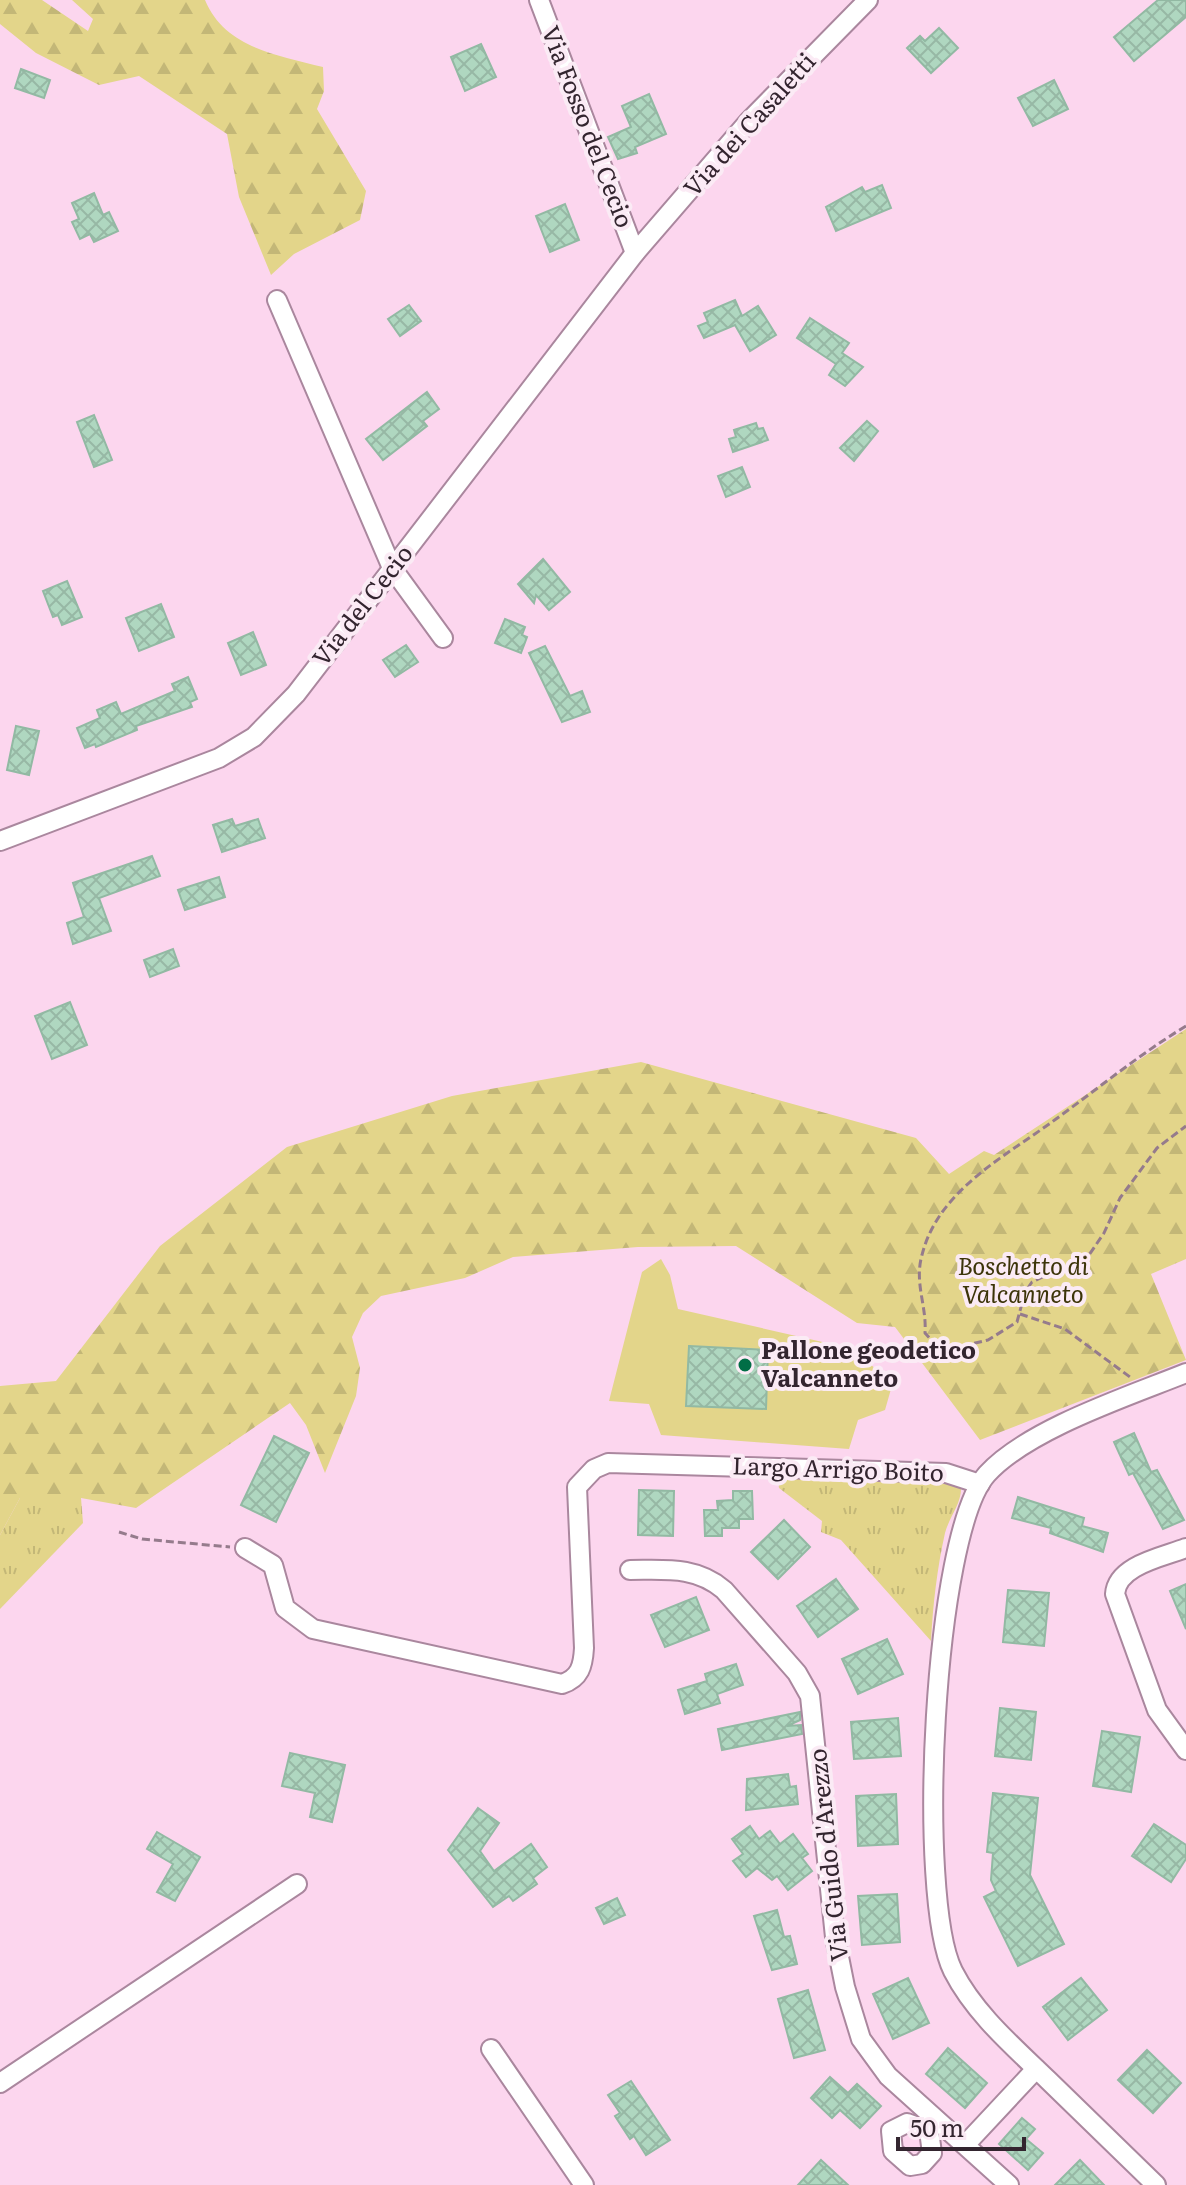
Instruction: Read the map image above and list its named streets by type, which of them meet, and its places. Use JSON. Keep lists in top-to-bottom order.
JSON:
{
  "streets": {
    "street": [
      "Via dei Casaletti",
      "Via Fosso del Cecio",
      "Via del Cecio",
      "Largo Arrigo Boito",
      "Via Guido d'Arezzo"
    ]
  },
  "crossings": [
    ["Via dei Casaletti", "Via Fosso del Cecio"],
    ["Via dei Casaletti", "Via del Cecio"],
    ["Via Fosso del Cecio", "Via del Cecio"]
  ],
  "parks": ["Boschetto di Valcanneto"],
  "places": ["Pallone geodetico Valcanneto"],
  "scale_bar": "50 m"
}
